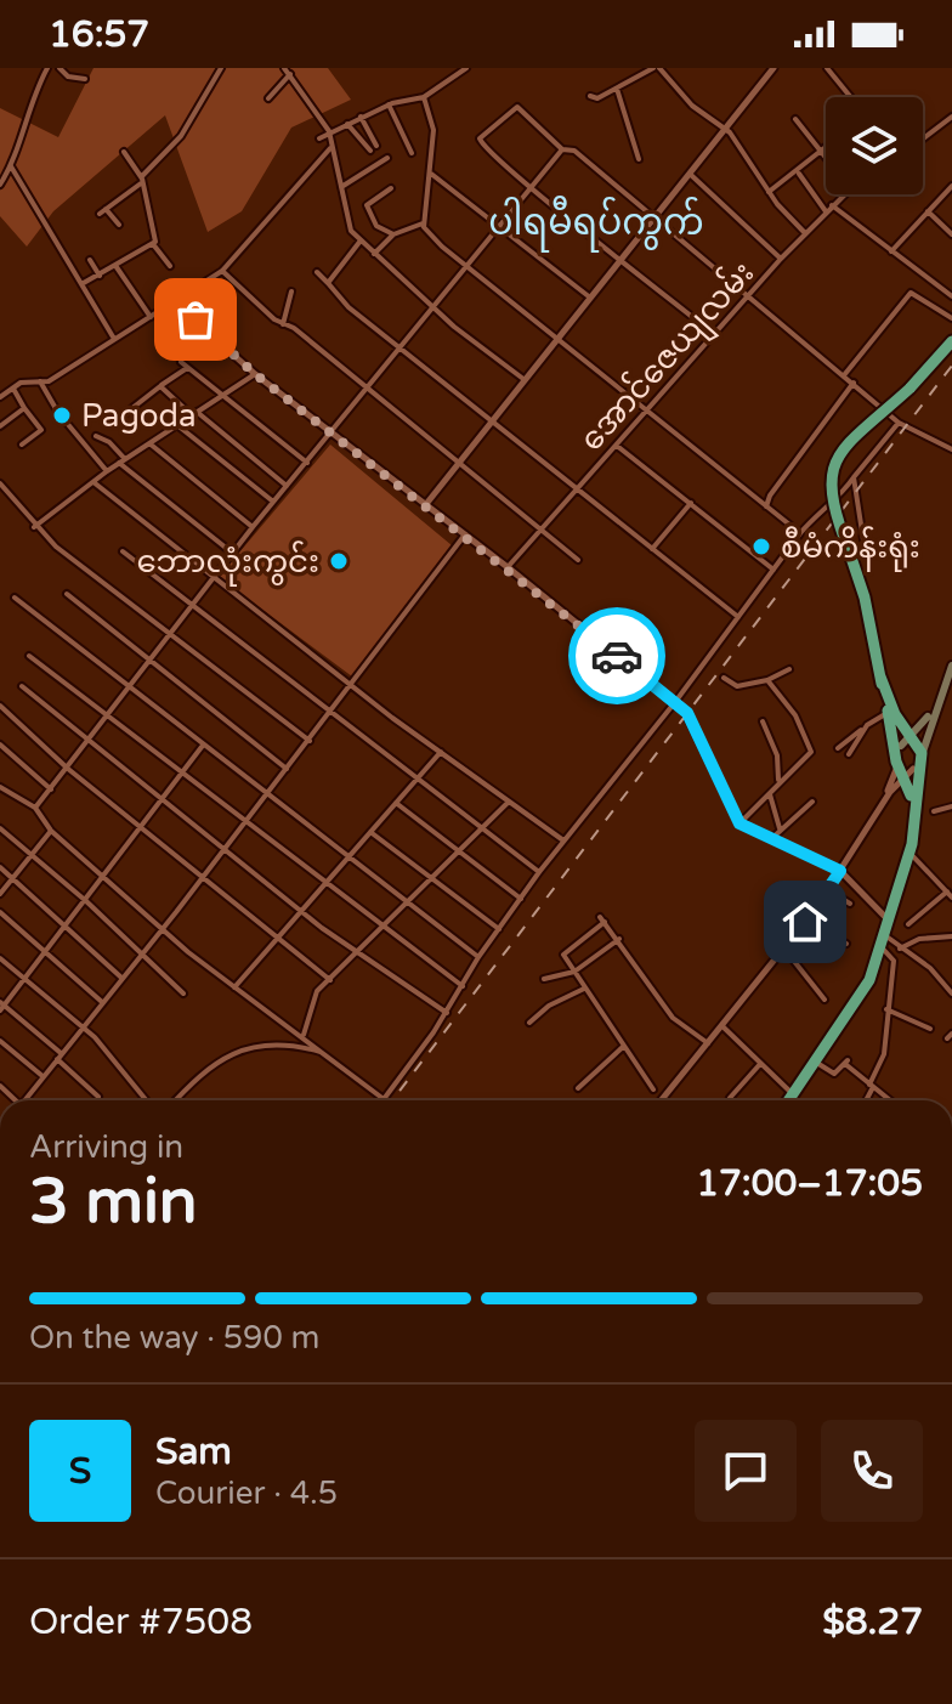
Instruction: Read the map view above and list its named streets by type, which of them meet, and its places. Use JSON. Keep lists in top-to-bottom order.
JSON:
{
  "streets": {
    "street": ["အောင်ဇေယျလမ်း"]
  },
  "districts": ["ပါရမီရပ်ကွက်"],
  "places": ["Pagoda", "စီမံကိန်းရုံး‌", "ဘောလုံးကွင်း"],
  "page": {
    "status": "16:57",
    "heading": ["3 min", "Arriving in", "17:00–17:05"],
    "panel": [
      "Sam",
      "Courier · 4.5",
      "Order #7508",
      "$8.27"
    ],
    "bar": "On the way · 590 m",
    "round": "S"
  }
}
